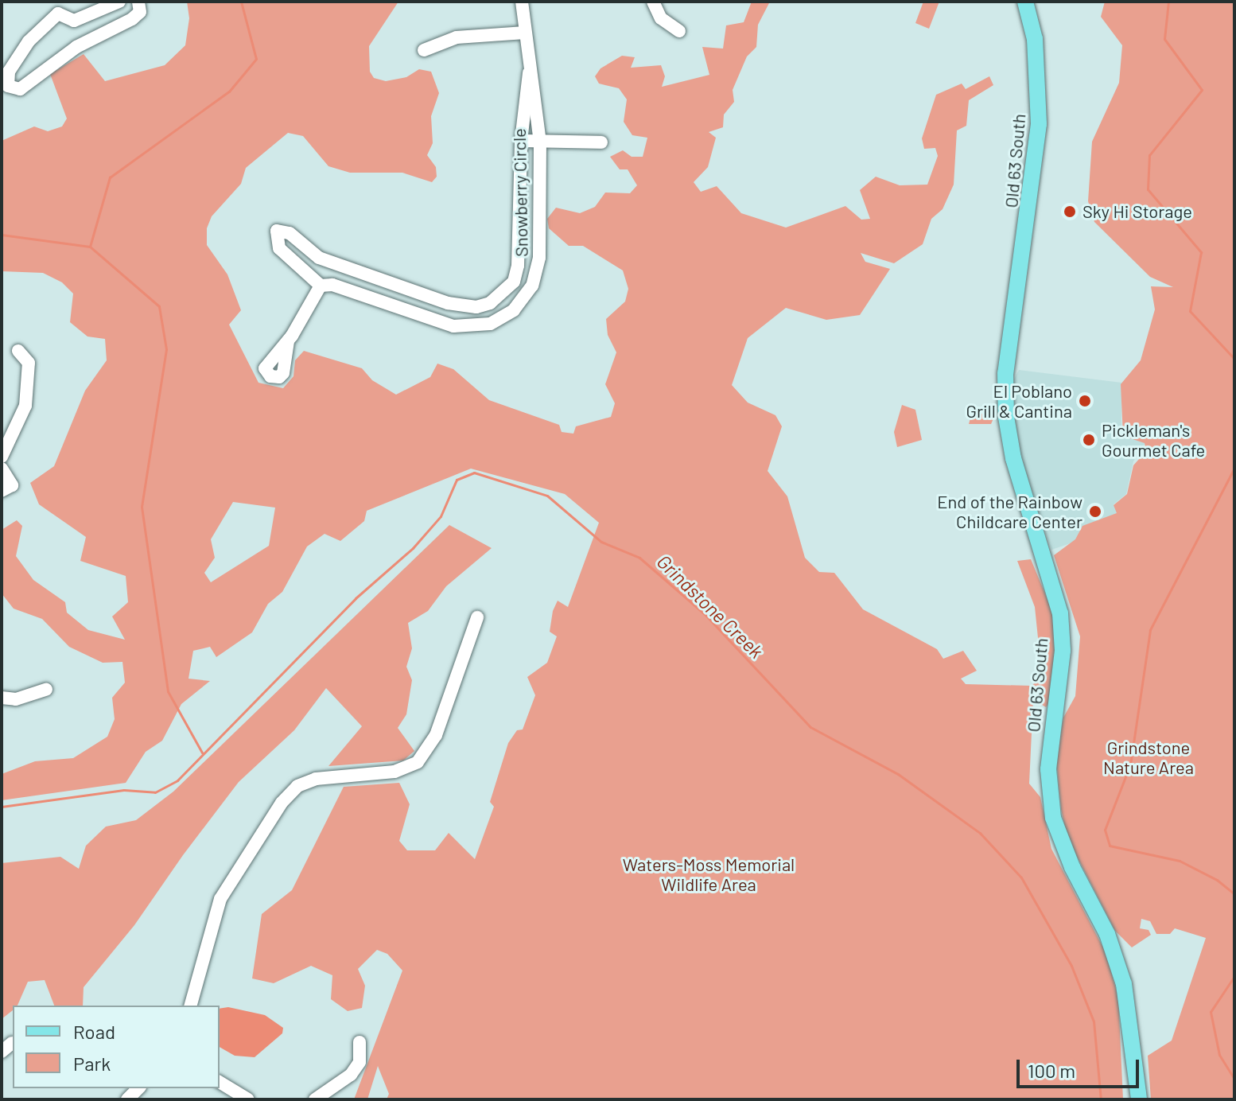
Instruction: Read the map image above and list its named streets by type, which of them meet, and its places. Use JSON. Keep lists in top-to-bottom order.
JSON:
{
  "streets": {
    "main road": ["Old 63 South"],
    "street": ["Snowberry Circle"]
  },
  "water": ["Grindstone Creek"],
  "parks": ["Grindstone Nature Area", "Waters-Moss Memorial Wildlife Area"],
  "places": [
    "Sky Hi Storage",
    "El Poblano Grill & Cantina",
    "Pickleman's Gourmet Cafe",
    "End of the Rainbow Childcare Center"
  ],
  "legend": ["Road", "Park"],
  "scale_bar": "100 m"
}
